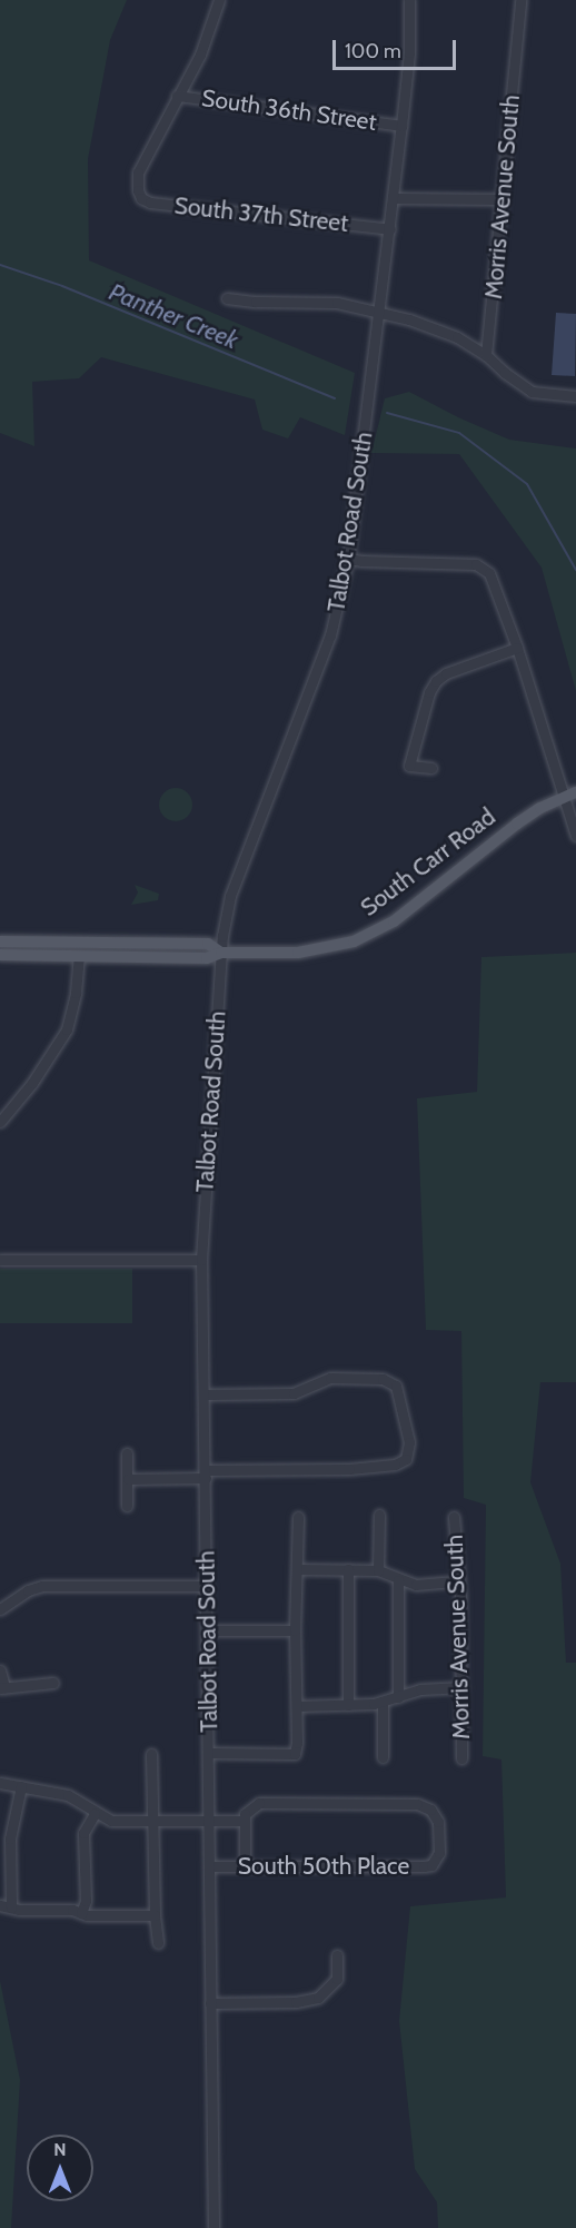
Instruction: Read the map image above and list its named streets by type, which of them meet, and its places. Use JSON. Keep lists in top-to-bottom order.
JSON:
{
  "streets": {
    "main road": ["South Carr Road"],
    "street": [
      "South 36th Street",
      "Morris Avenue South",
      "South 37th Street",
      "Talbot Road South",
      "South 50th Place"
    ]
  },
  "crossings": [
    ["South 36th Street", "South 37th Street"],
    ["South 36th Street", "Talbot Road South"],
    ["South 37th Street", "Talbot Road South"],
    ["Talbot Road South", "South Carr Road"],
    ["Talbot Road South", "South 50th Place"]
  ],
  "water": ["Panther Creek"],
  "scale_bar": "100 m",
  "north": "top"
}
